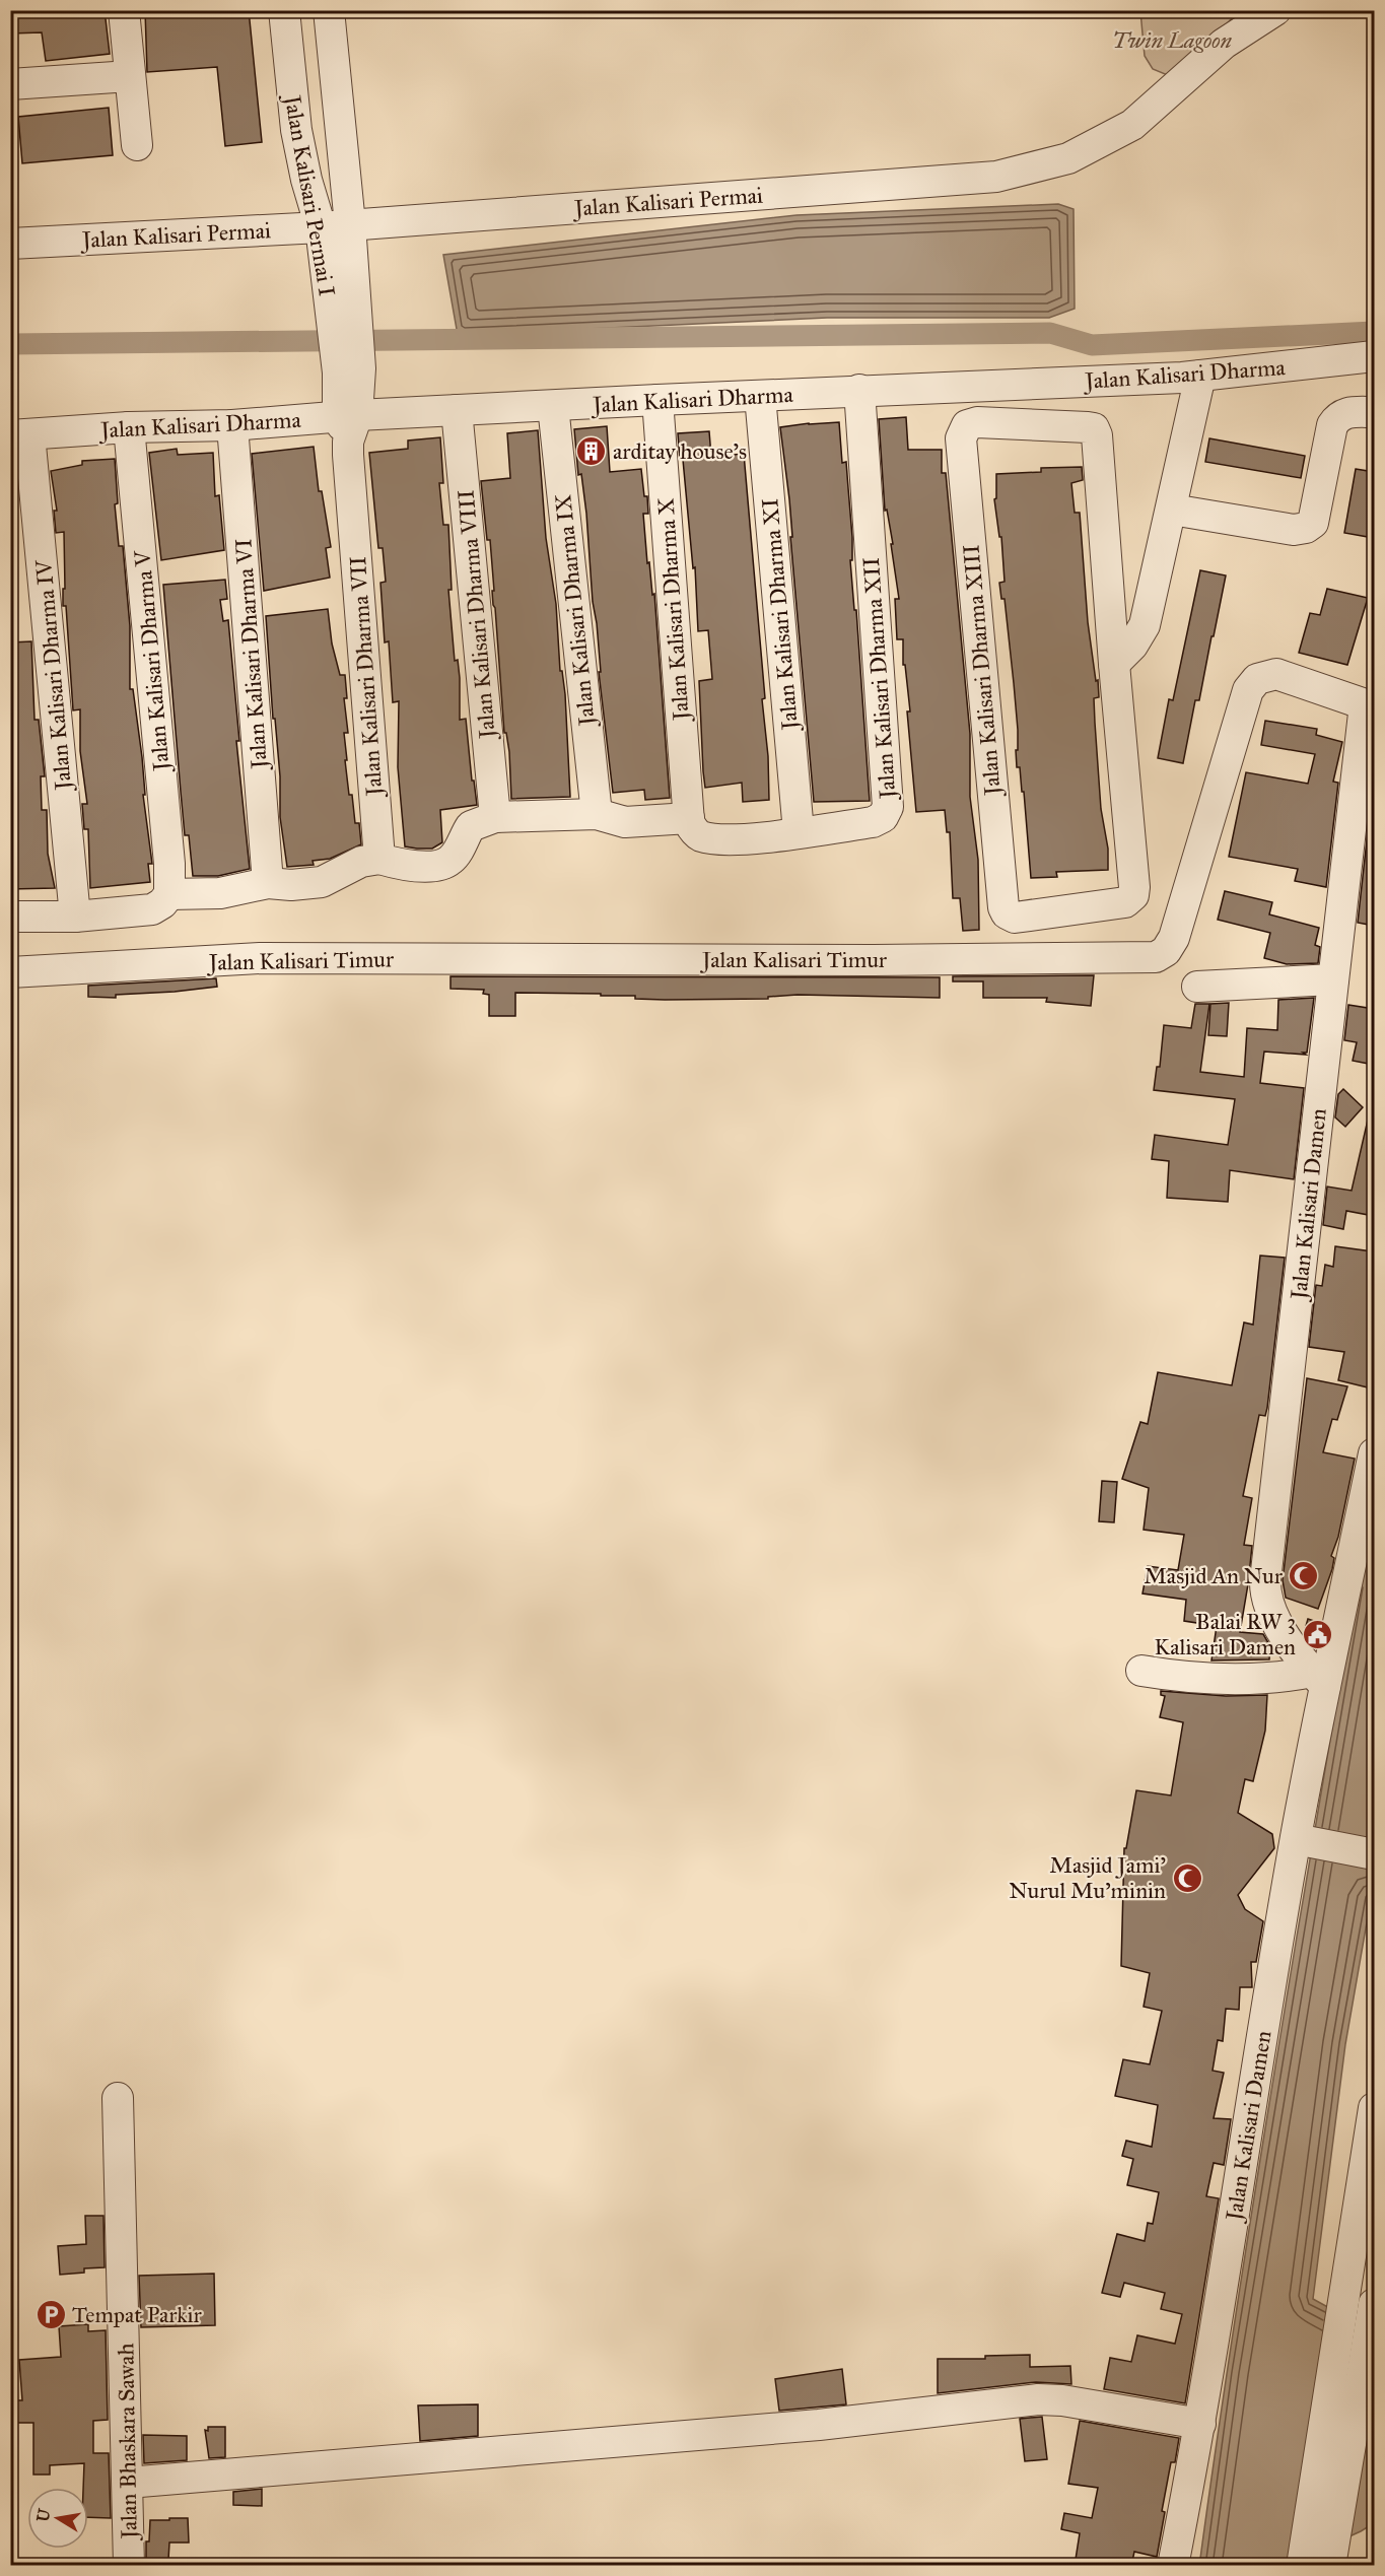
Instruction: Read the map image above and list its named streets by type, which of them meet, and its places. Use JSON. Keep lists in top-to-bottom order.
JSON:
{
  "streets": {
    "street": [
      "Jalan Kalisari Permai I",
      "Jalan Kalisari Permai",
      "Jalan Kalisari Dharma",
      "Jalan Kalisari Dharma X",
      "Jalan Kalisari Dharma IX",
      "Jalan Kalisari Dharma VIII",
      "Jalan Kalisari Dharma XI",
      "Jalan Kalisari Dharma VI",
      "Jalan Kalisari Dharma V",
      "Jalan Kalisari Dharma XIII",
      "Jalan Kalisari Dharma IV",
      "Jalan Kalisari Dharma VII",
      "Jalan Kalisari Dharma XII",
      "Jalan Kalisari Timur",
      "Jalan Kalisari Damen",
      "Jalan Bhaskara Sawah"
    ]
  },
  "crossings": [
    ["Jalan Kalisari Permai I", "Jalan Kalisari Permai"],
    ["Jalan Kalisari Permai I", "Jalan Kalisari Dharma"],
    ["Jalan Kalisari Permai I", "Jalan Kalisari Dharma VII"],
    ["Jalan Kalisari Dharma", "Jalan Kalisari Dharma X"],
    ["Jalan Kalisari Dharma", "Jalan Kalisari Dharma IX"],
    ["Jalan Kalisari Dharma", "Jalan Kalisari Dharma VIII"],
    ["Jalan Kalisari Dharma", "Jalan Kalisari Dharma XI"],
    ["Jalan Kalisari Dharma", "Jalan Kalisari Dharma VI"],
    ["Jalan Kalisari Dharma", "Jalan Kalisari Dharma V"],
    ["Jalan Kalisari Dharma", "Jalan Kalisari Dharma IV"],
    ["Jalan Kalisari Dharma", "Jalan Kalisari Dharma VII"],
    ["Jalan Kalisari Dharma", "Jalan Kalisari Dharma XII"],
    ["Jalan Kalisari Dharma X", "Jalan Kalisari Dharma XII"],
    ["Jalan Kalisari Dharma XI", "Jalan Kalisari Dharma XII"],
    ["Jalan Kalisari Timur", "Jalan Kalisari Damen"]
  ],
  "parks": ["Twin Lagoon"],
  "places": {
    "building": ["arditay house's"],
    "mosque": ["Masjid An Nur", "Masjid Jami' Nurul Mu'minin"],
    "public building": ["Balai RW 3 Kalisari Damen"],
    "parking": ["Tempat Parkir"]
  },
  "north": "left"
}
